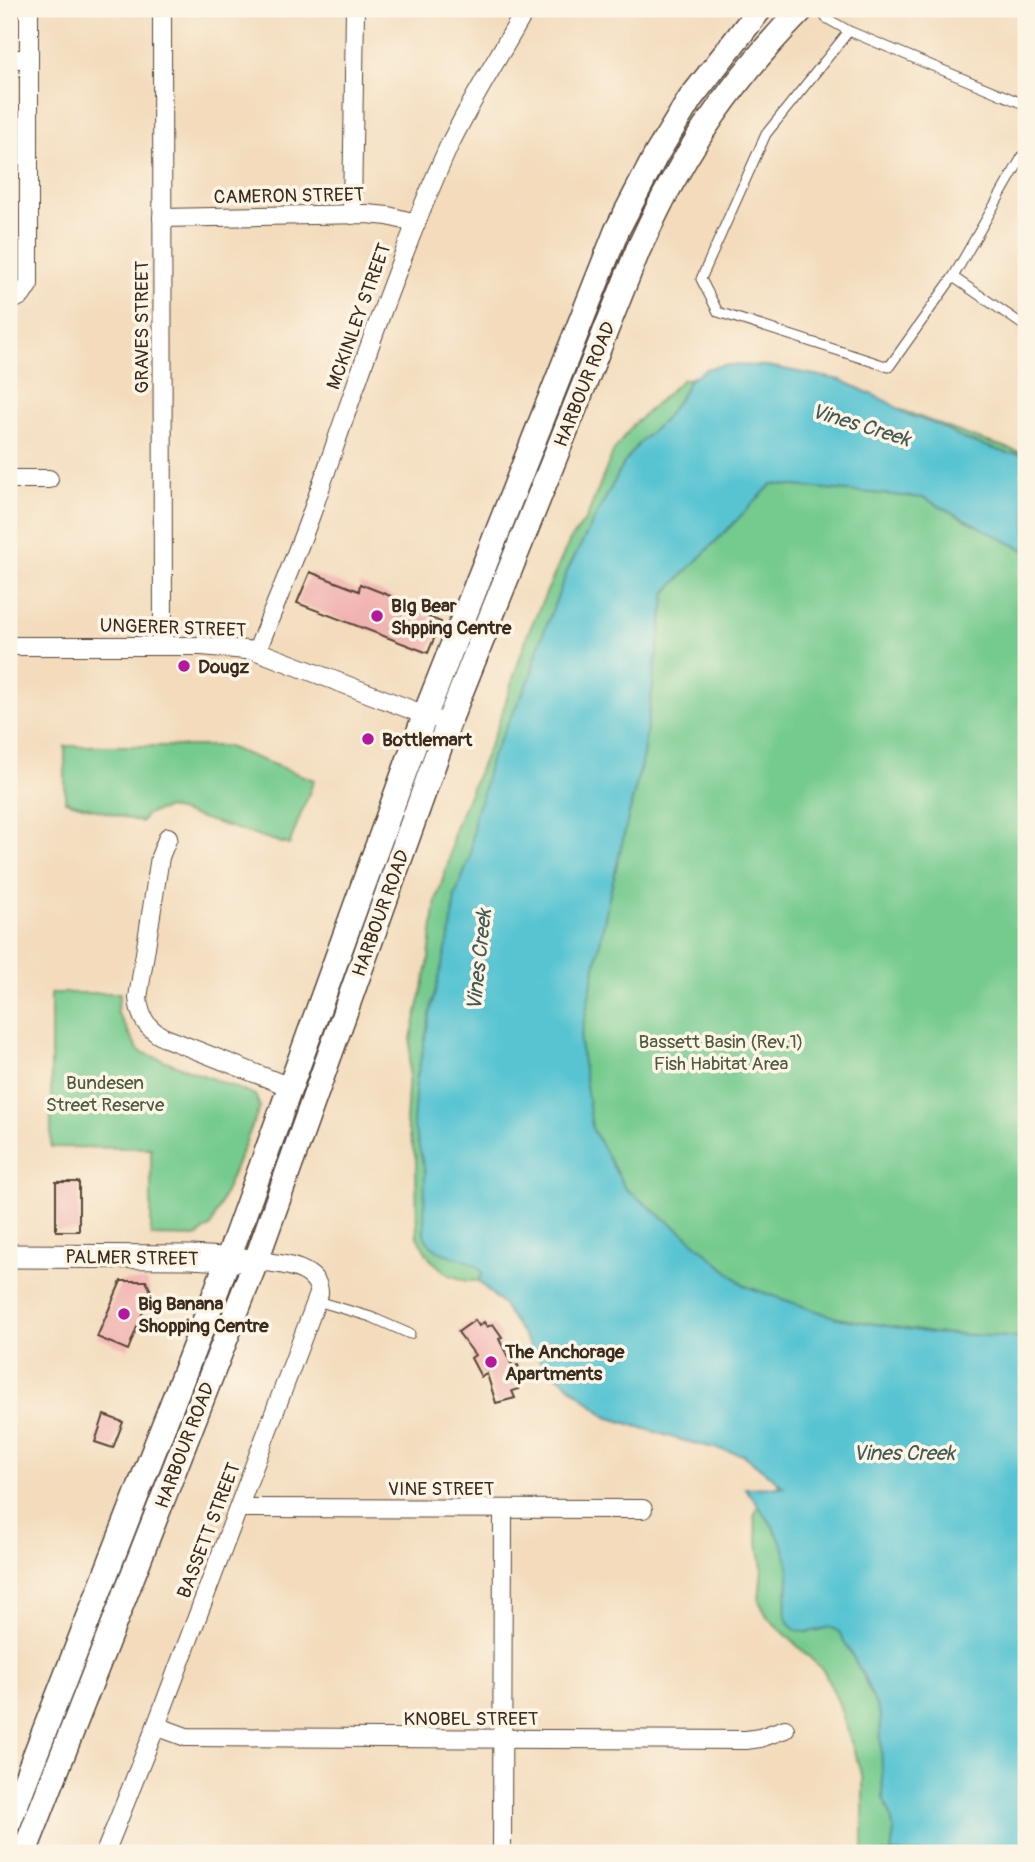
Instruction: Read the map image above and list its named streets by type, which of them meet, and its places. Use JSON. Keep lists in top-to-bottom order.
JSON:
{
  "streets": {
    "main road": ["HARBOUR ROAD"],
    "street": [
      "CAMERON STREET",
      "MCKINLEY STREET",
      "GRAVES STREET",
      "UNGERER STREET",
      "PALMER STREET",
      "VINE STREET",
      "BASSETT STREET",
      "KNOBEL STREET"
    ]
  },
  "crossings": [
    ["CAMERON STREET", "MCKINLEY STREET"],
    ["CAMERON STREET", "GRAVES STREET"],
    ["MCKINLEY STREET", "UNGERER STREET"],
    ["GRAVES STREET", "UNGERER STREET"],
    ["HARBOUR ROAD", "UNGERER STREET"],
    ["HARBOUR ROAD", "PALMER STREET"],
    ["VINE STREET", "BASSETT STREET"],
    ["BASSETT STREET", "KNOBEL STREET"]
  ],
  "water": ["Vines Creek"],
  "parks": ["Bassett Basin (Rev.1) Fish Habitat Area", "Bundesen Street Reserve"],
  "places": [
    "BIg Bear Shpping Centre",
    "Dougz",
    "Bottlemart",
    "Big Banana Shopping Centre",
    "The Anchorage Apartments"
  ]
}
